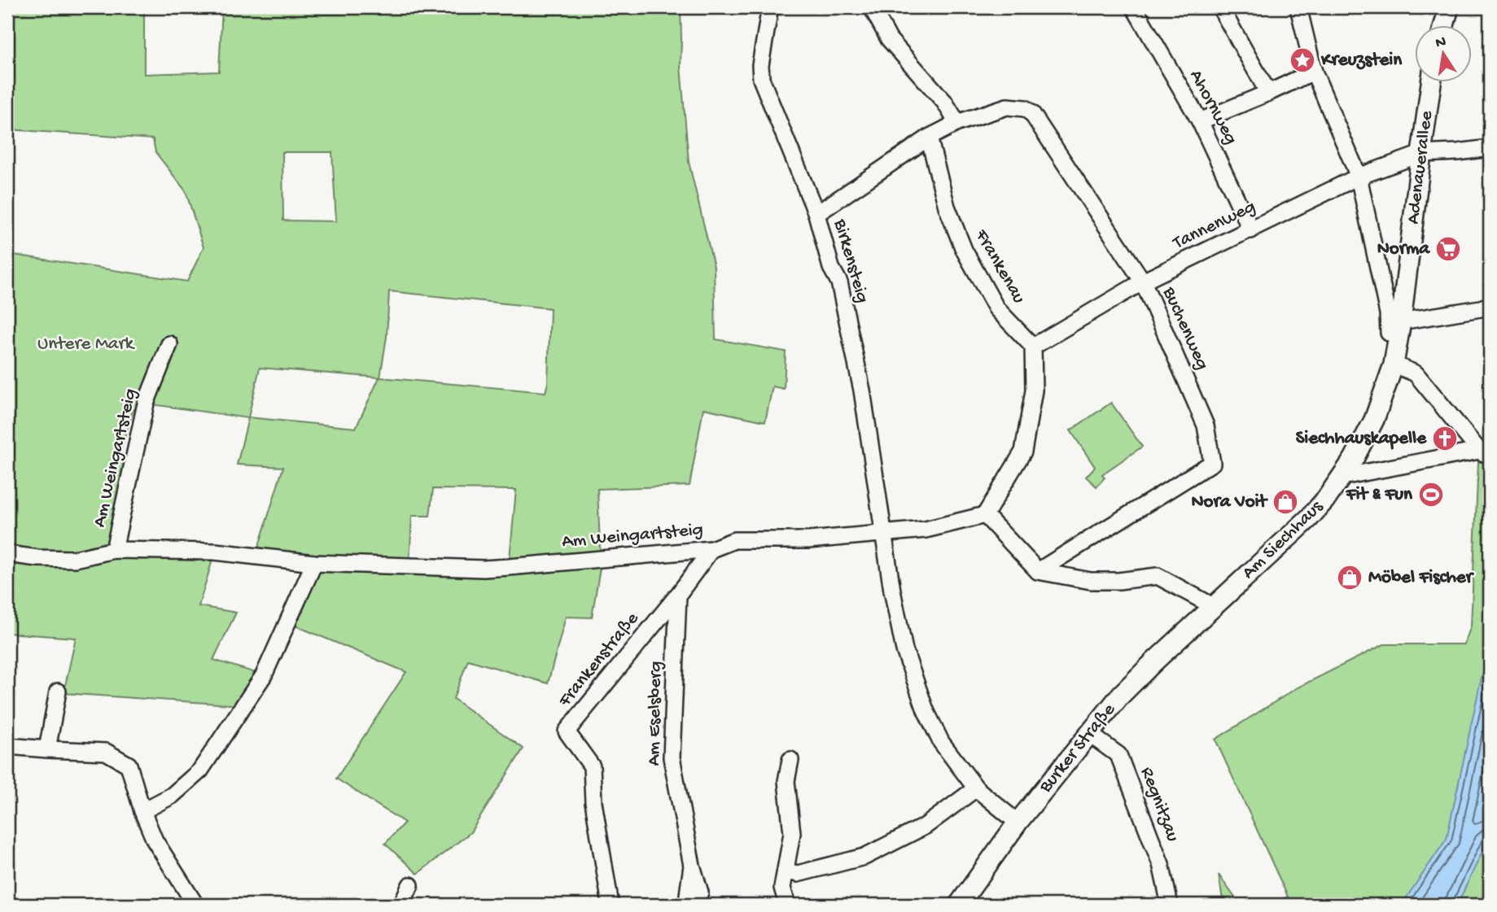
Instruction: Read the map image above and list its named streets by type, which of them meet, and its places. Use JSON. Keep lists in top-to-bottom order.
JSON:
{
  "streets": {
    "main road": ["Adenauerallee", "Am Siechhaus", "Burker Straße"],
    "street": [
      "Ahornweg",
      "Tannenweg",
      "Birkensteig",
      "Frankenau",
      "Buchenweg",
      "Am Weingartsteig",
      "Frankenstraße",
      "Am Eselsberg",
      "Regnitzau"
    ]
  },
  "crossings": [
    ["Ahornweg", "Tannenweg"],
    ["Adenauerallee", "Tannenweg"],
    ["Adenauerallee", "Am Siechhaus"],
    ["Tannenweg", "Frankenau"],
    ["Tannenweg", "Buchenweg"],
    ["Birkensteig", "Am Weingartsteig"],
    ["Birkensteig", "Burker Straße"],
    ["Am Weingartsteig", "Frankenstraße"],
    ["Am Siechhaus", "Burker Straße"],
    ["Frankenstraße", "Am Eselsberg"],
    ["Burker Straße", "Regnitzau"]
  ],
  "parks": ["Untere Mark"],
  "places": {
    "place": ["Kreuzstein"],
    "supermarket": ["Norma"],
    "church": ["Siechhauskapelle"],
    "sports": ["Fit & Fun"],
    "shop": ["Nora Voit", "Möbel Fischer"]
  },
  "north": "top"
}
